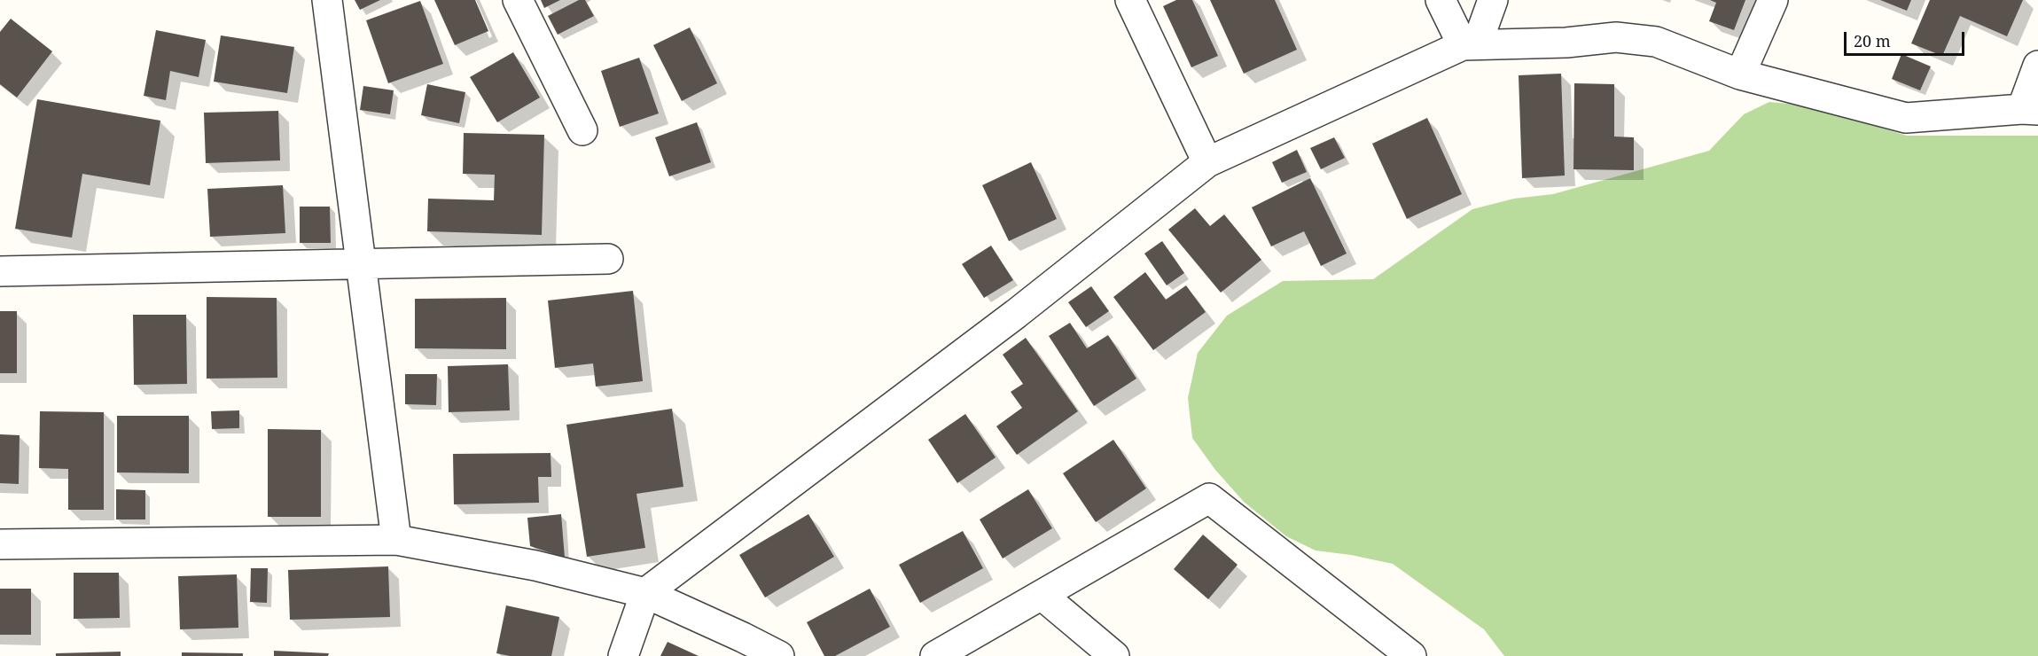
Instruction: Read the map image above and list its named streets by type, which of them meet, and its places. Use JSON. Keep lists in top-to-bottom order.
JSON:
{
  "scale_bar": "20 m"
}
